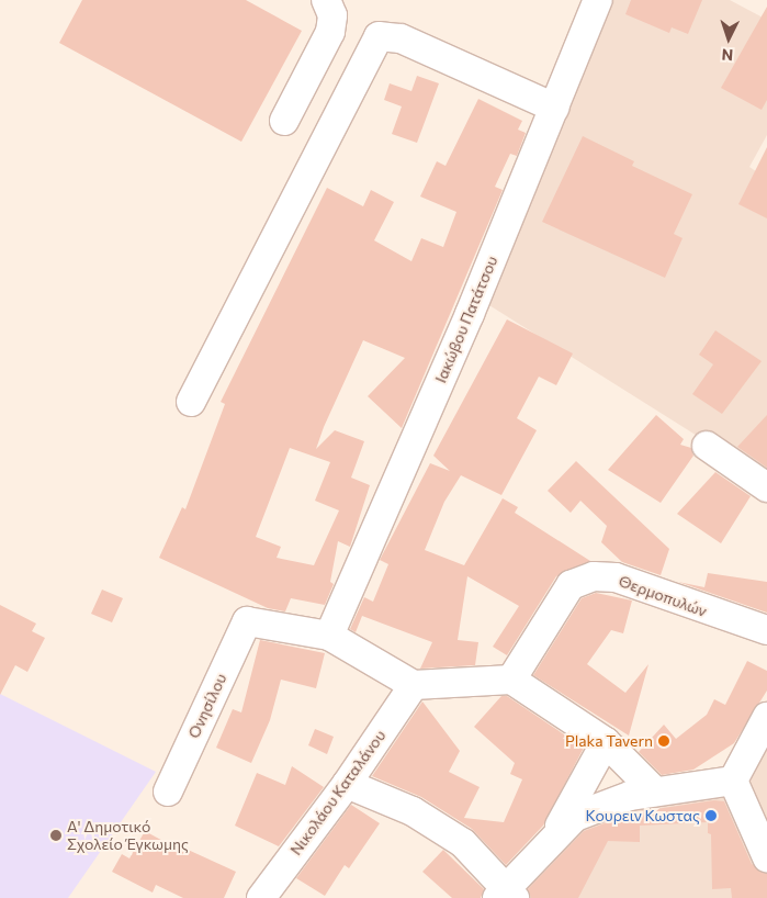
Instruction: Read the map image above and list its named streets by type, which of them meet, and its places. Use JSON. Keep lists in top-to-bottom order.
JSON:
{
  "streets": {
    "street": [
      "Ιακώβου Πατάτσου",
      "Θερμοπυλών",
      "Ονησίλου",
      "Νικολάου Καταλάνου"
    ]
  },
  "crossings": [
    ["Ιακώβου Πατάτσου", "Ονησίλου"]
  ],
  "places": ["Plaka Tavern", "Κουρειν Κωστας", "Α' Δημοτικό Σχολείο Έγκωμης"],
  "north": "bottom"
}
